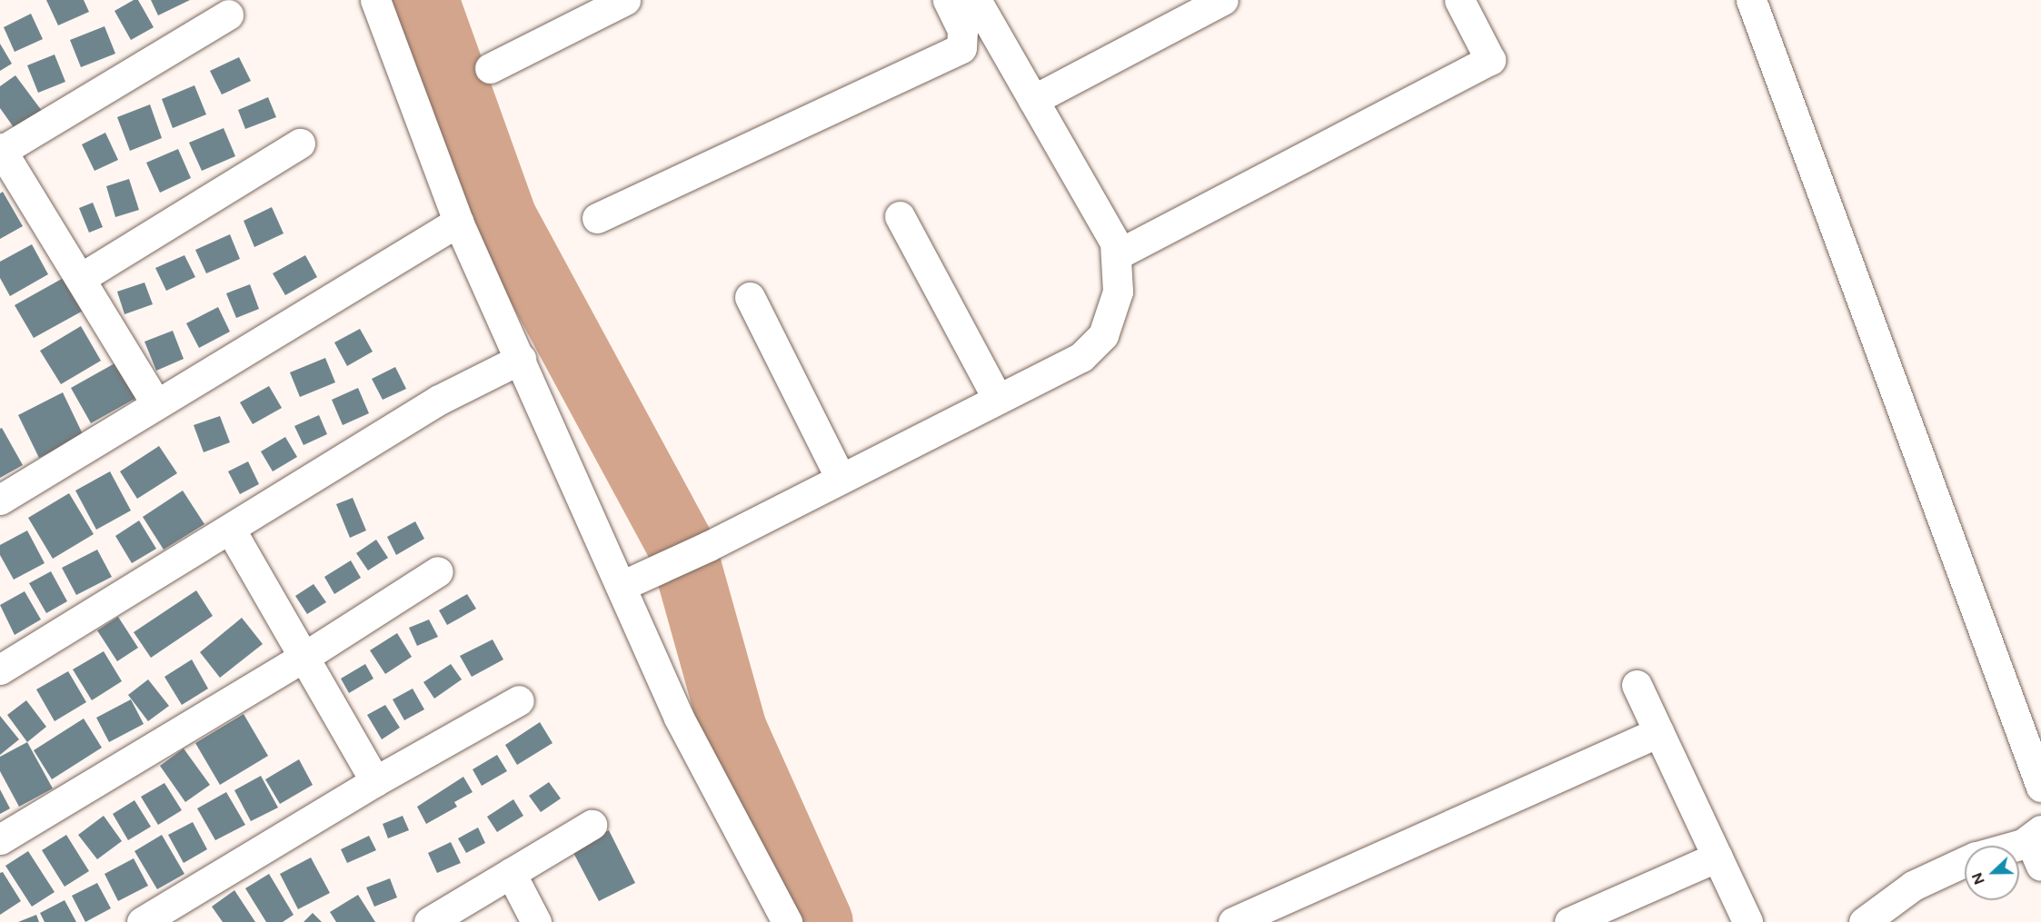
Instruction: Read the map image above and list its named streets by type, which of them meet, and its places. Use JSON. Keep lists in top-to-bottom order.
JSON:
{
  "north": "left"
}
